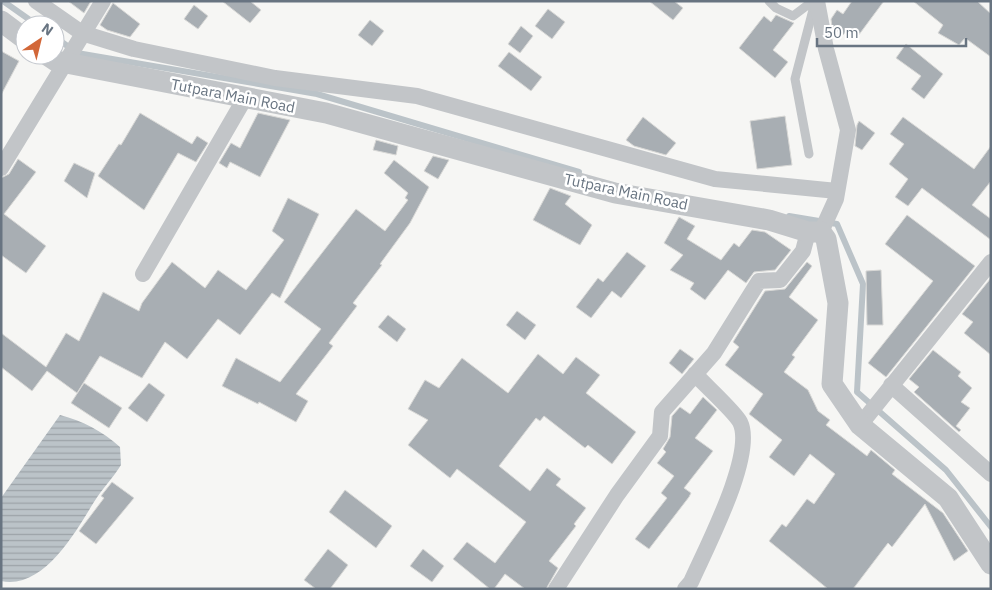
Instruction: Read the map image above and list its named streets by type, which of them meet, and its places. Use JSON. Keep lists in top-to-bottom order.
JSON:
{
  "streets": {
    "street": ["Tutpara Main Road"]
  },
  "scale_bar": "50 m",
  "north": "top right"
}
